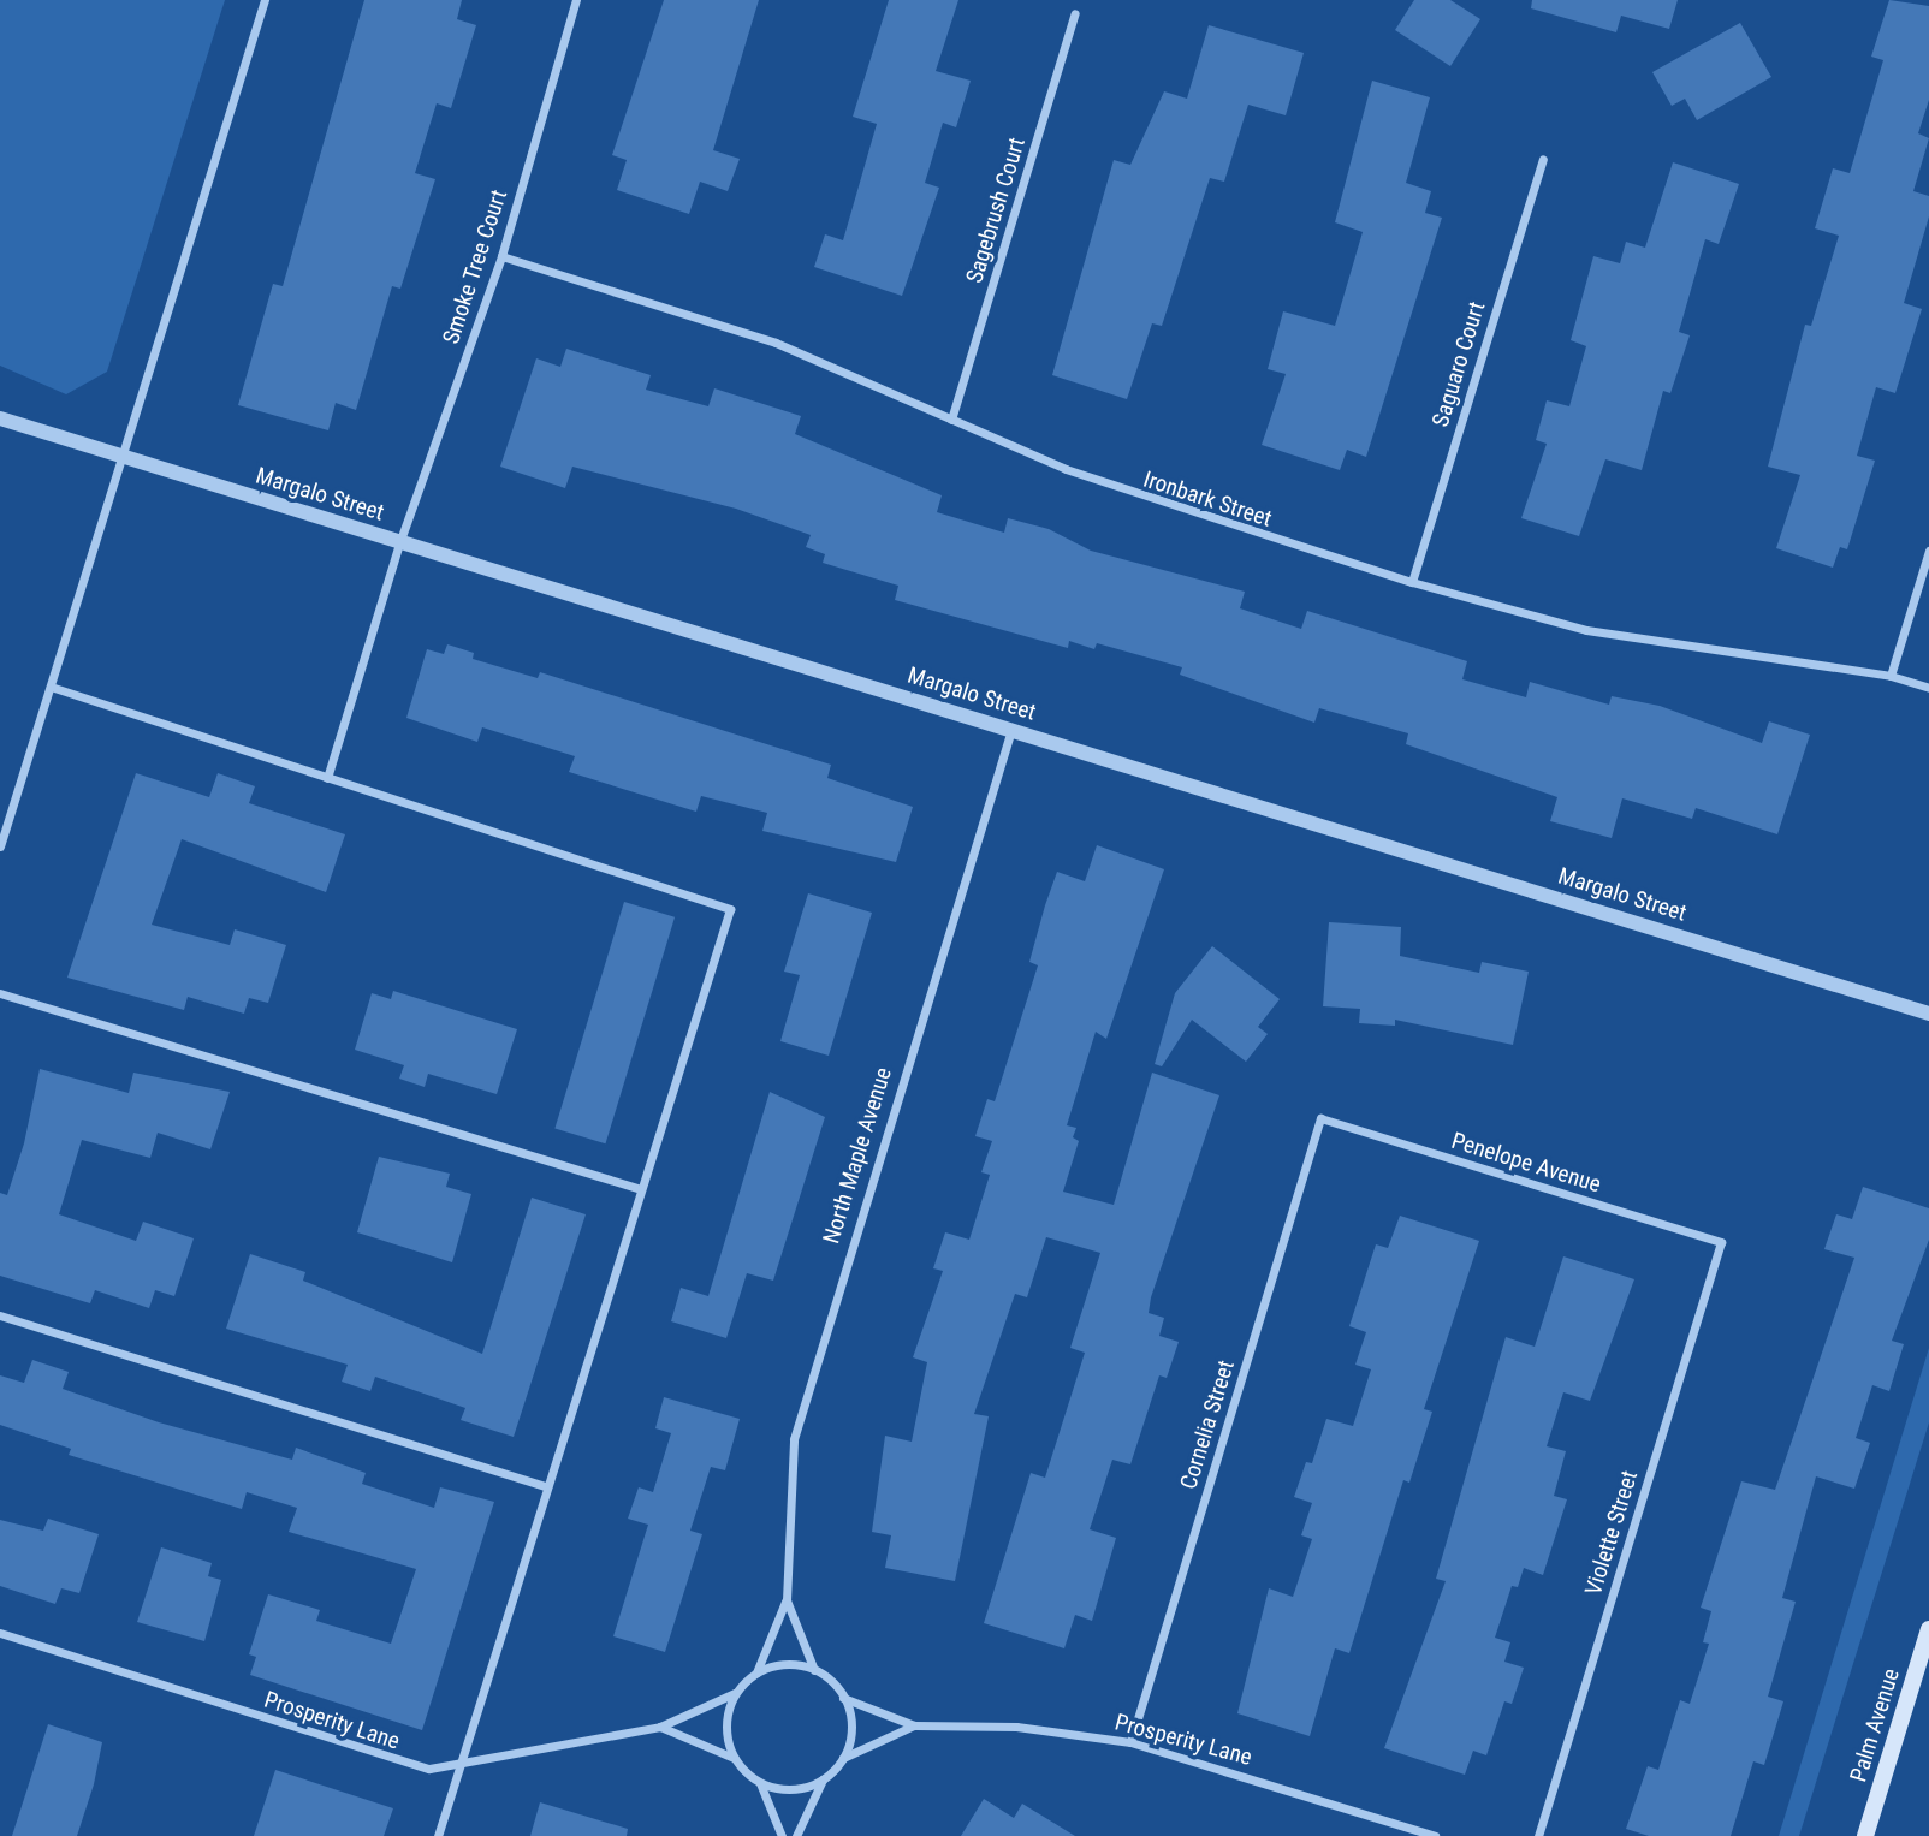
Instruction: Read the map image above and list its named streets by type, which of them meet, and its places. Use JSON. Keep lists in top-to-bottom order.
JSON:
{
  "streets": {
    "main road": ["Palm Avenue"],
    "street": [
      "Sagebrush Court",
      "Smoke Tree Court",
      "Saguaro Court",
      "Margalo Street",
      "Ironbark Street",
      "North Maple Avenue",
      "Penelope Avenue",
      "Cornelia Street",
      "Violette Street",
      "Prosperity Lane"
    ]
  },
  "crossings": [
    ["Sagebrush Court", "Ironbark Street"],
    ["Smoke Tree Court", "Margalo Street"],
    ["Smoke Tree Court", "Ironbark Street"],
    ["Saguaro Court", "Ironbark Street"],
    ["Margalo Street", "North Maple Avenue"],
    ["North Maple Avenue", "Prosperity Lane"],
    ["Penelope Avenue", "Cornelia Street"],
    ["Penelope Avenue", "Violette Street"],
    ["Cornelia Street", "Prosperity Lane"]
  ]
}
